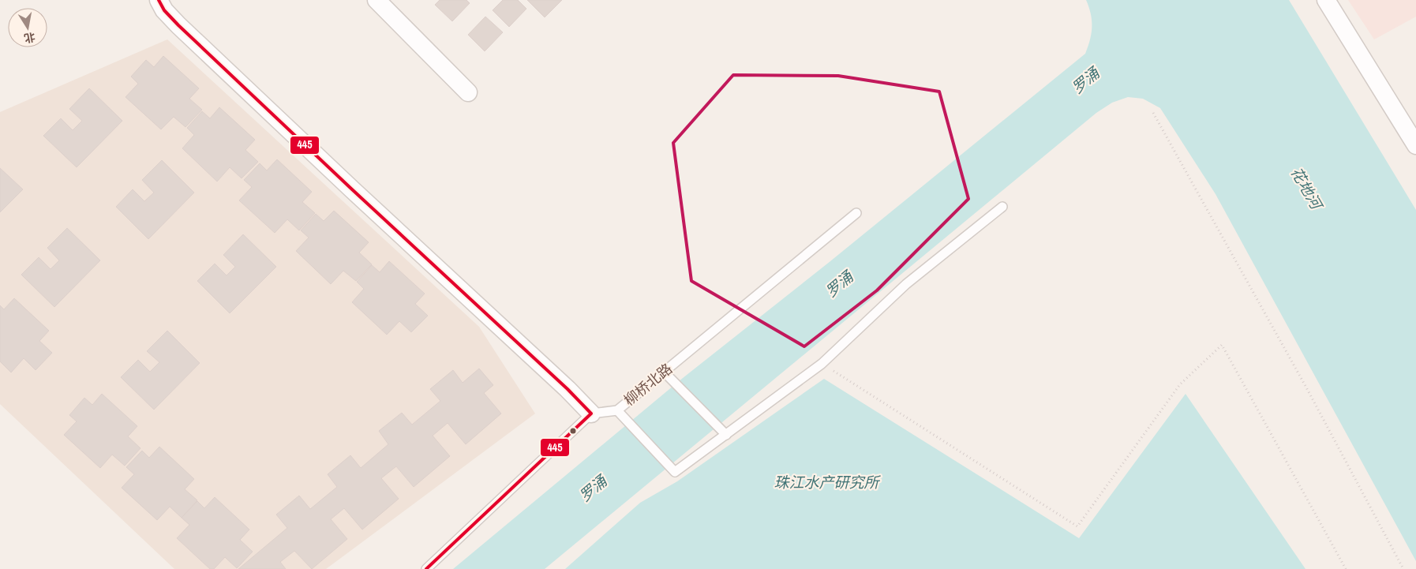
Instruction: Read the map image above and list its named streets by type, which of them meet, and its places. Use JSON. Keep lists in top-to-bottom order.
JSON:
{
  "streets": {
    "lane": ["柳桥北路"]
  },
  "water": ["罗涌", "花地河", "珠江水产研究所"],
  "lines": ["transit line 445"],
  "north": "bottom"
}
